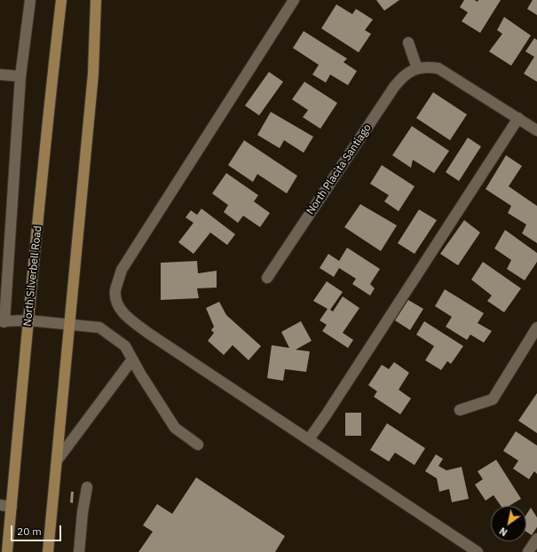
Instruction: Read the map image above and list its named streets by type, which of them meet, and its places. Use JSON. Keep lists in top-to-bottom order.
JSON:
{
  "streets": {
    "main road": ["North Silverbell Road"],
    "street": ["North Placita Santiago"]
  },
  "scale_bar": "20 m",
  "north": "bottom left"
}
